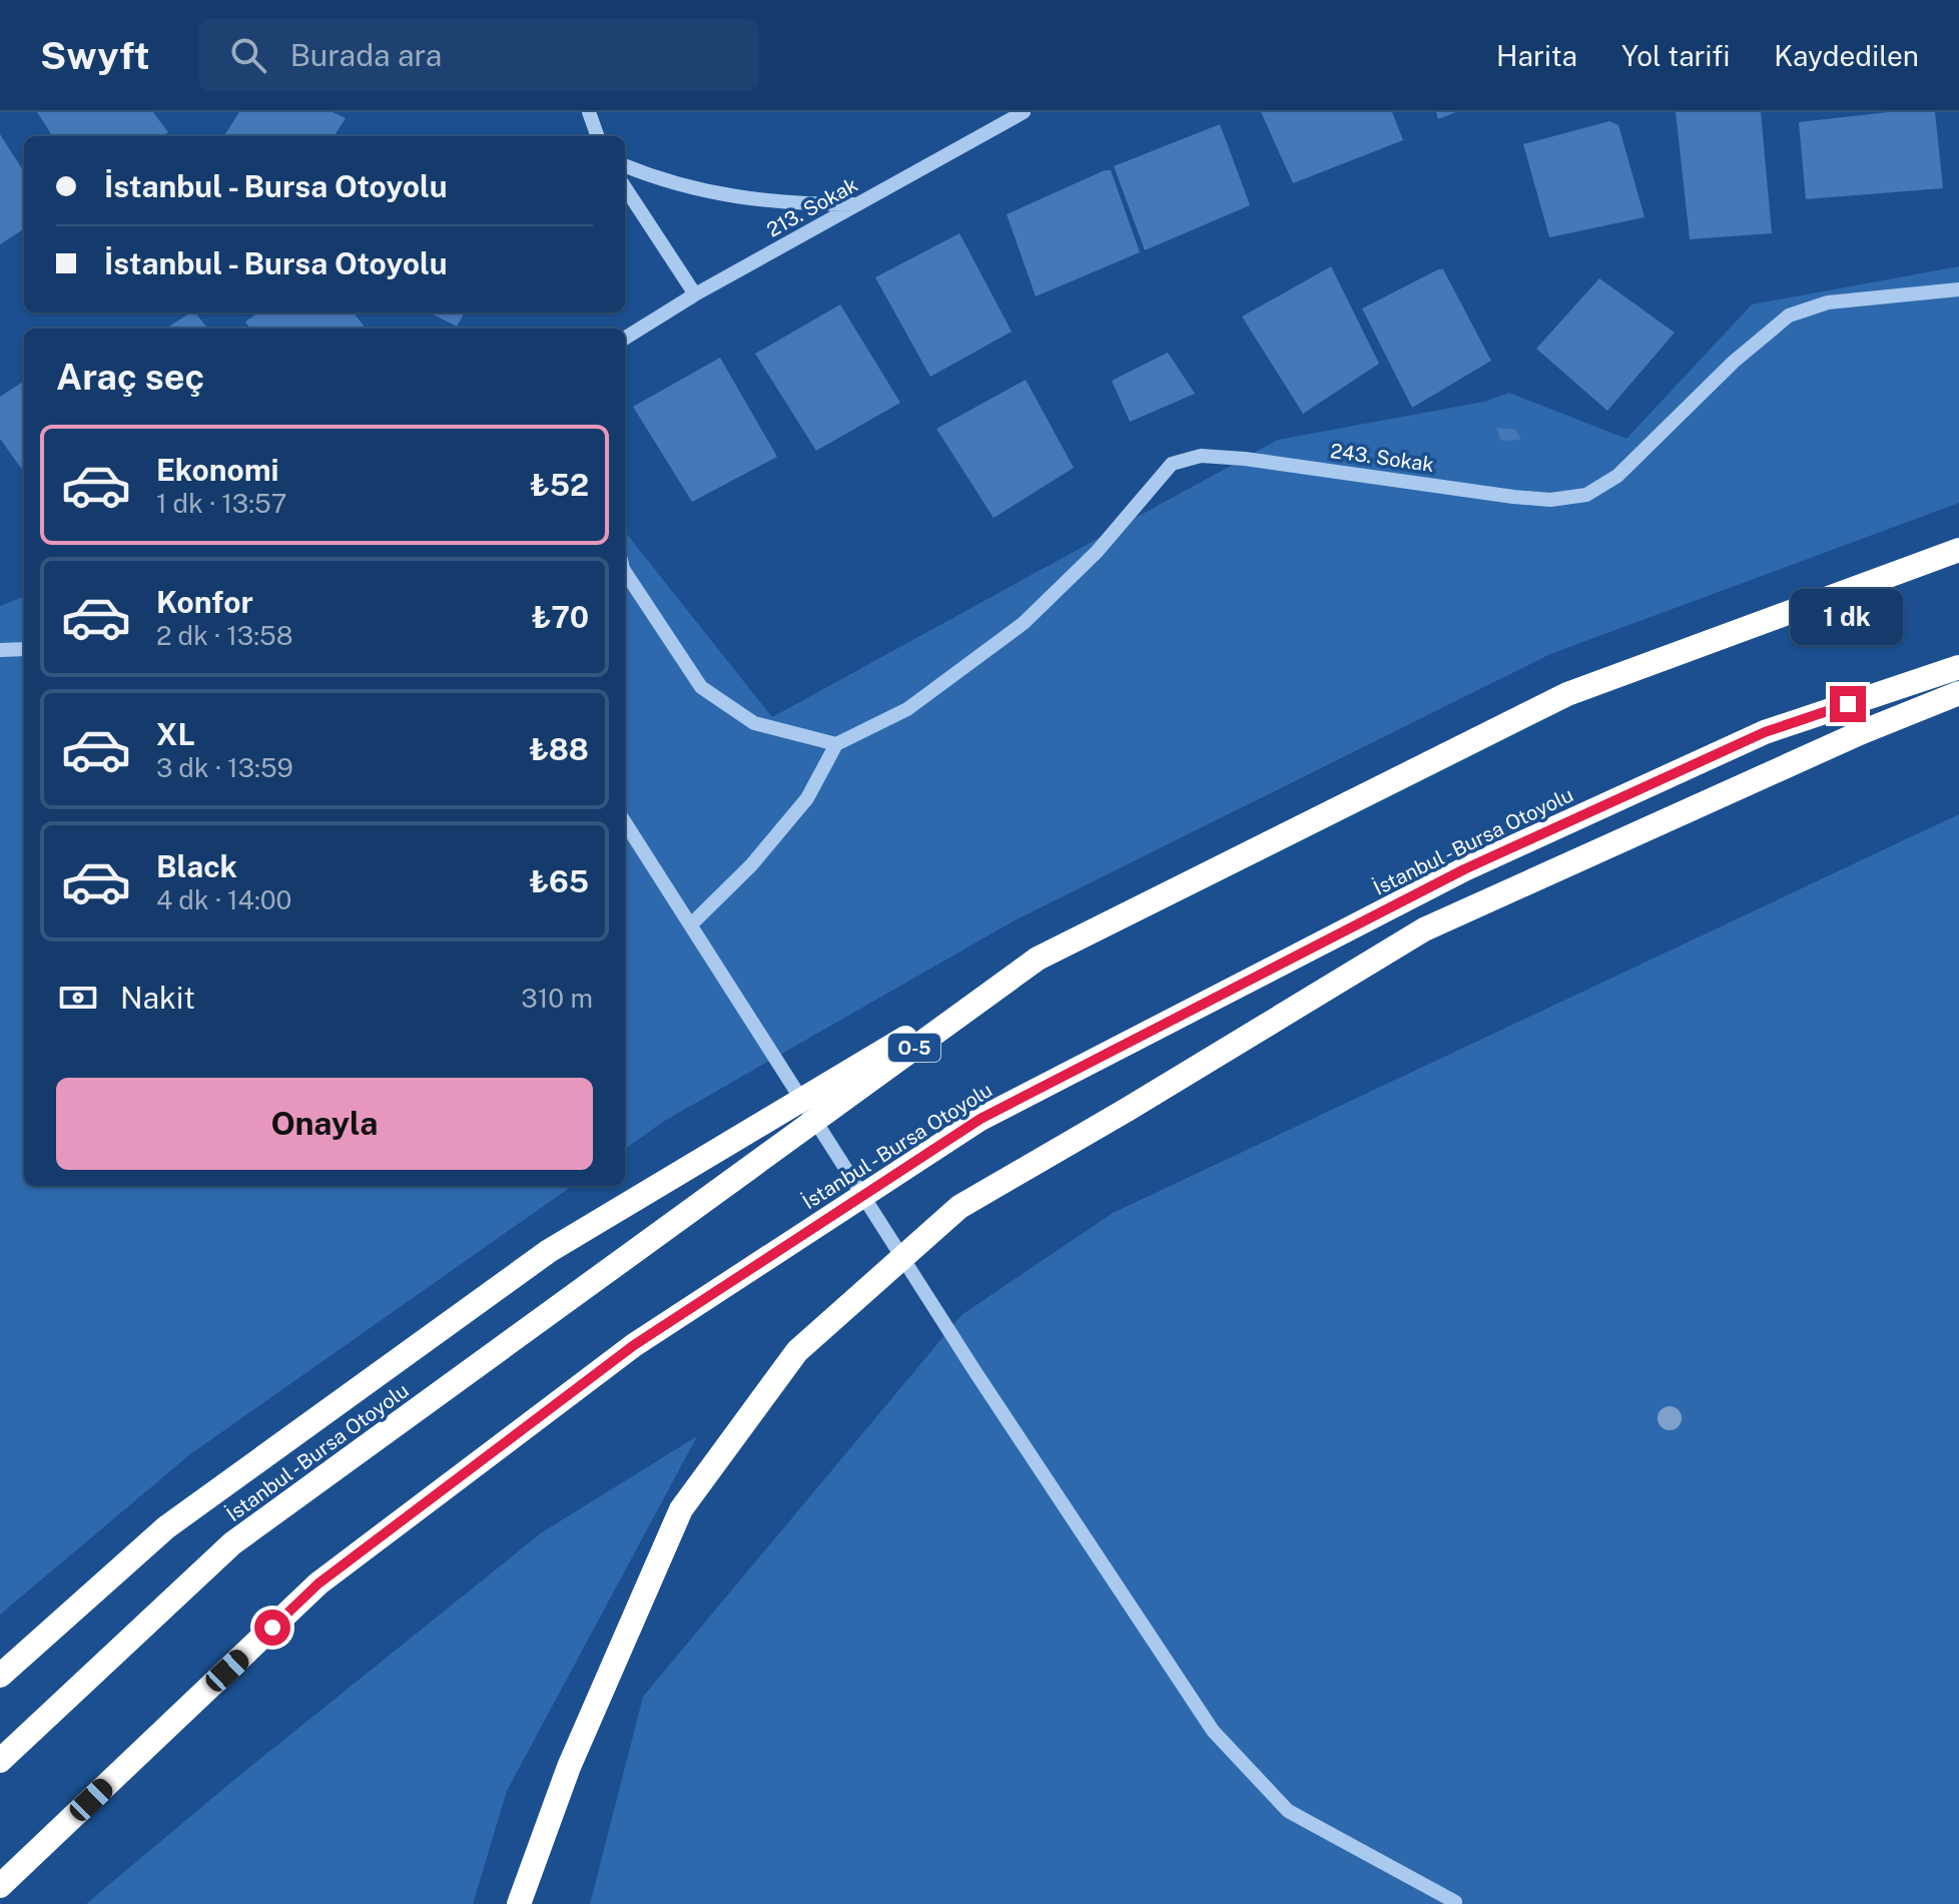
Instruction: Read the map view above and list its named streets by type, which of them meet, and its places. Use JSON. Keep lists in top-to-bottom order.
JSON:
{
  "streets": {
    "highway": ["İstanbul - Bursa Otoyolu", "O-5"],
    "street": ["213. Sokak", "243. Sokak"]
  },
  "page": {
    "header": "Swyft",
    "search": "Burada ara",
    "nav": ["Harita", "Yol tarifi", "Kaydedilen"],
    "banner": ["İstanbul - Bursa Otoyolu", "İstanbul - Bursa Otoyolu"],
    "heading": "Araç seç",
    "list": [
      {
        "name": "Ekonomi",
        "note": "1 dk · 13:57",
        "value": "₺52"
      },
      {
        "name": "Konfor",
        "note": "2 dk · 13:58",
        "value": "₺70"
      },
      {
        "name": "XL",
        "note": "3 dk · 13:59",
        "value": "₺88"
      },
      {
        "name": "Black",
        "note": "4 dk · 14:00",
        "value": "₺65"
      }
    ],
    "bubble": "1 dk",
    "pay": ["Nakit", "310 m"],
    "buttons": "Onayla"
  }
}
